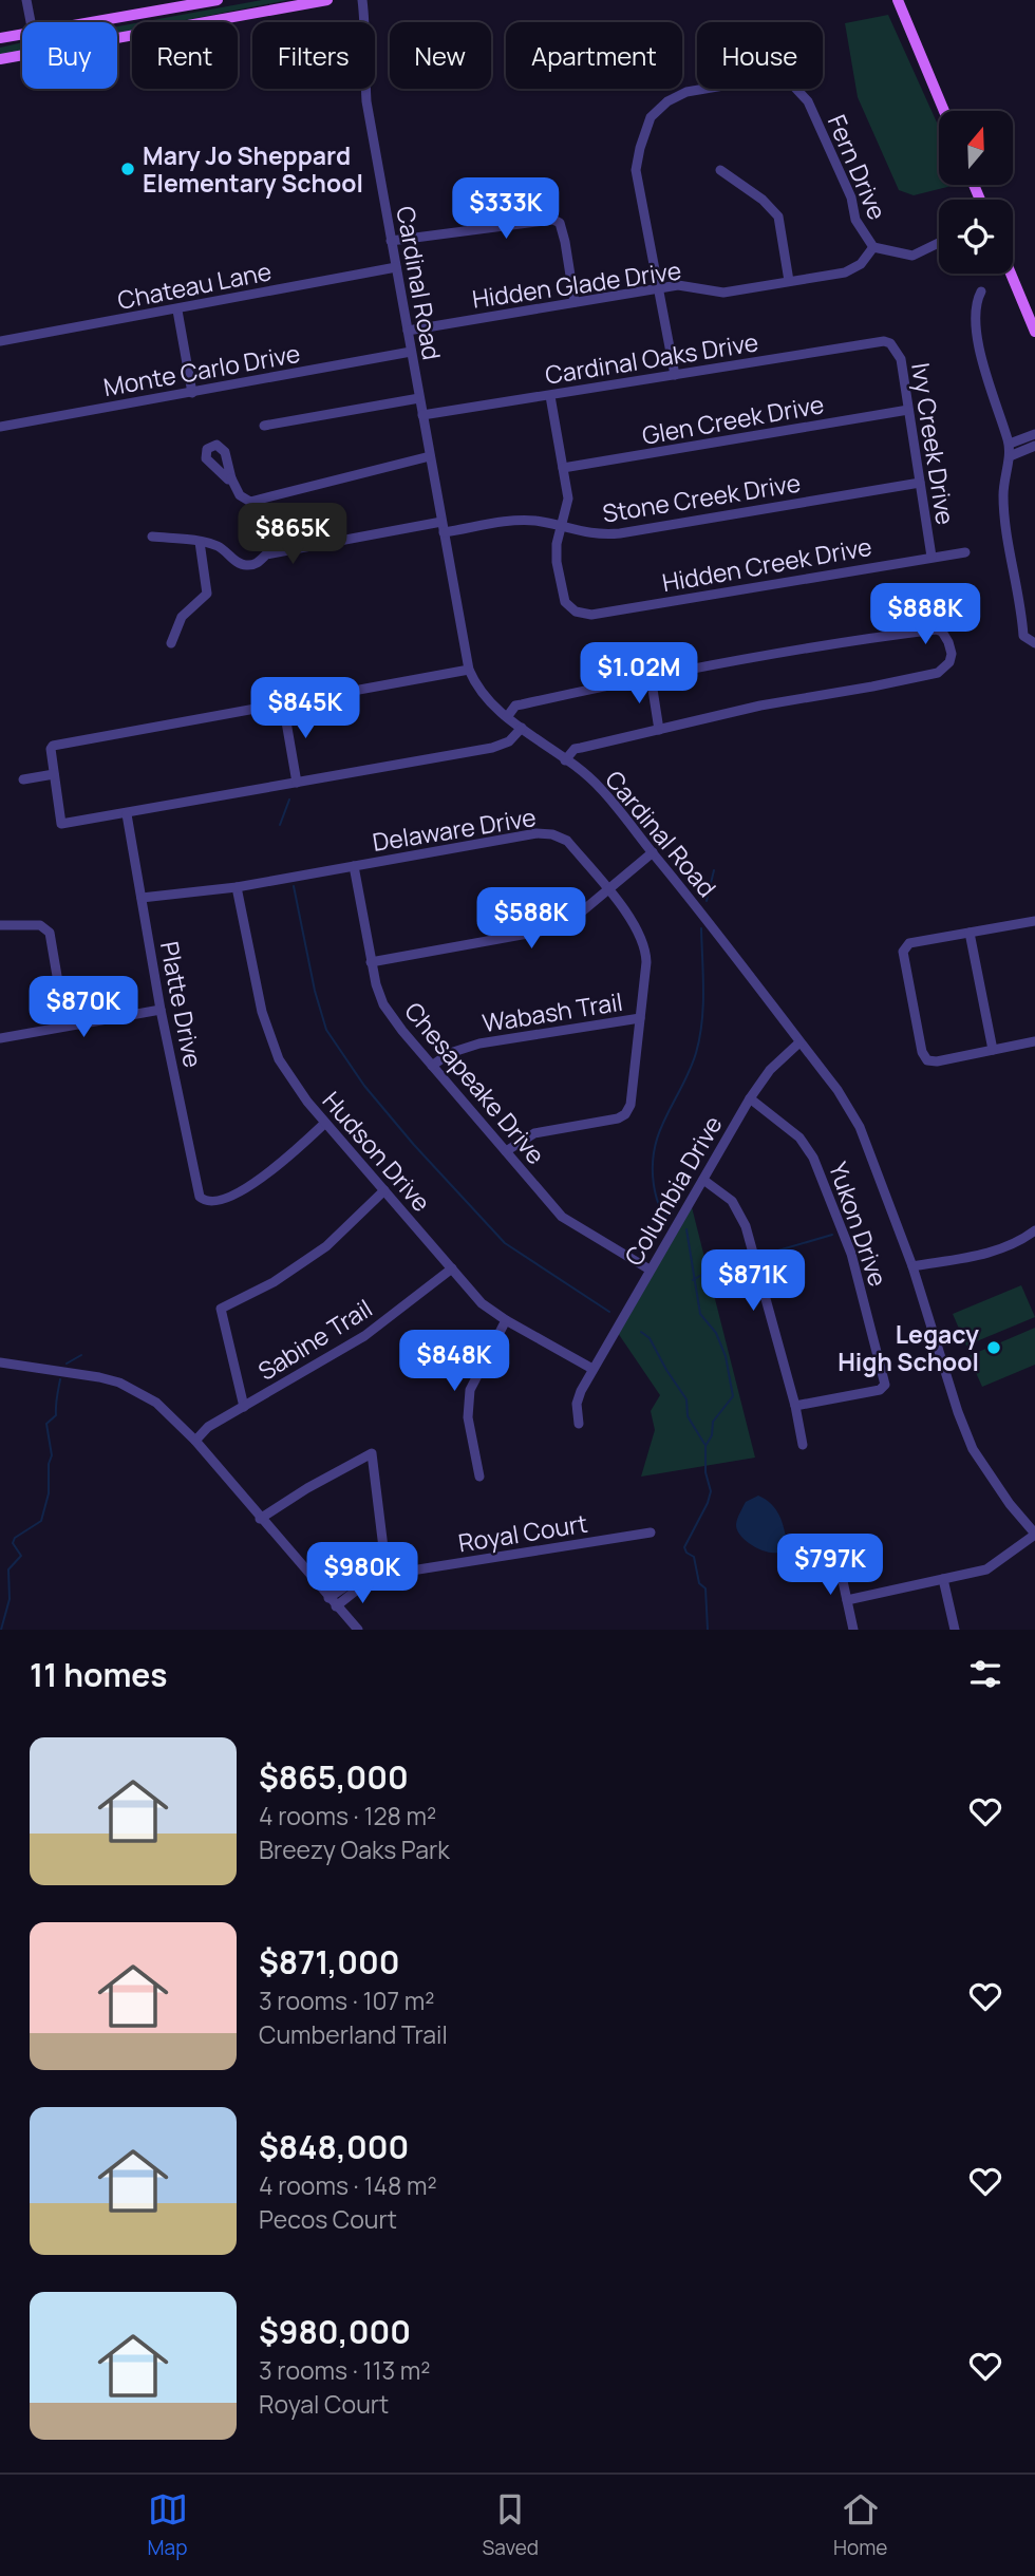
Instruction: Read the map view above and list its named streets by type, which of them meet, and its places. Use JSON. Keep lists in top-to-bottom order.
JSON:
{
  "streets": {
    "street": [
      "Fern Drive",
      "Cardinal Road",
      "Hidden Glade Drive",
      "Chateau Lane",
      "Cardinal Oaks Drive",
      "Monte Carlo Drive",
      "Glen Creek Drive",
      "Ivy Creek Drive",
      "Stone Creek Drive",
      "Hidden Creek Drive",
      "Delaware Drive",
      "Platte Drive",
      "Wabash Trail",
      "Chesapeake Drive",
      "Hudson Drive",
      "Columbia Drive",
      "Yukon Drive",
      "Sabine Trail",
      "Royal Court"
    ]
  },
  "crossings": [
    ["Fern Drive", "Hidden Glade Drive"],
    ["Fern Drive", "Cardinal Oaks Drive"],
    ["Cardinal Road", "Hidden Glade Drive"],
    ["Cardinal Road", "Chateau Lane"],
    ["Cardinal Road", "Cardinal Oaks Drive"],
    ["Cardinal Road", "Monte Carlo Drive"],
    ["Cardinal Road", "Stone Creek Drive"],
    ["Cardinal Road", "Columbia Drive"],
    ["Cardinal Oaks Drive", "Ivy Creek Drive"],
    ["Glen Creek Drive", "Ivy Creek Drive"],
    ["Ivy Creek Drive", "Stone Creek Drive"],
    ["Ivy Creek Drive", "Hidden Creek Drive"],
    ["Stone Creek Drive", "Hidden Creek Drive"],
    ["Delaware Drive", "Platte Drive"],
    ["Delaware Drive", "Wabash Trail"],
    ["Delaware Drive", "Chesapeake Drive"],
    ["Delaware Drive", "Hudson Drive"],
    ["Platte Drive", "Hudson Drive"],
    ["Wabash Trail", "Chesapeake Drive"],
    ["Chesapeake Drive", "Columbia Drive"],
    ["Hudson Drive", "Columbia Drive"],
    ["Hudson Drive", "Sabine Trail"],
    ["Columbia Drive", "Yukon Drive"]
  ],
  "places": ["Mary Jo Sheppard Elementary School", "Legacy High School"],
  "north": "top",
  "page": {
    "chip": [
      "Buy",
      "Rent",
      "Filters",
      "New",
      "Apartment",
      "House"
    ],
    "price": [
      "$333K",
      "$865K",
      "$888K",
      "$1.02M",
      "$845K",
      "$588K",
      "$870K",
      "$871K",
      "$848K",
      "$797K",
      "$980K"
    ],
    "heading": "11 homes",
    "list": [
      {
        "name": "$865,000",
        "note": "4 rooms · 128 m² · Breezy Oaks Park"
      },
      {
        "name": "$871,000",
        "note": "3 rooms · 107 m² · Cumberland Trail"
      },
      {
        "name": "$848,000",
        "note": "4 rooms · 148 m² · Pecos Court"
      },
      {
        "name": "$980,000",
        "note": "3 rooms · 113 m² · Royal Court"
      }
    ],
    "tabs": ["Map", "Saved", "Home"]
  }
}
